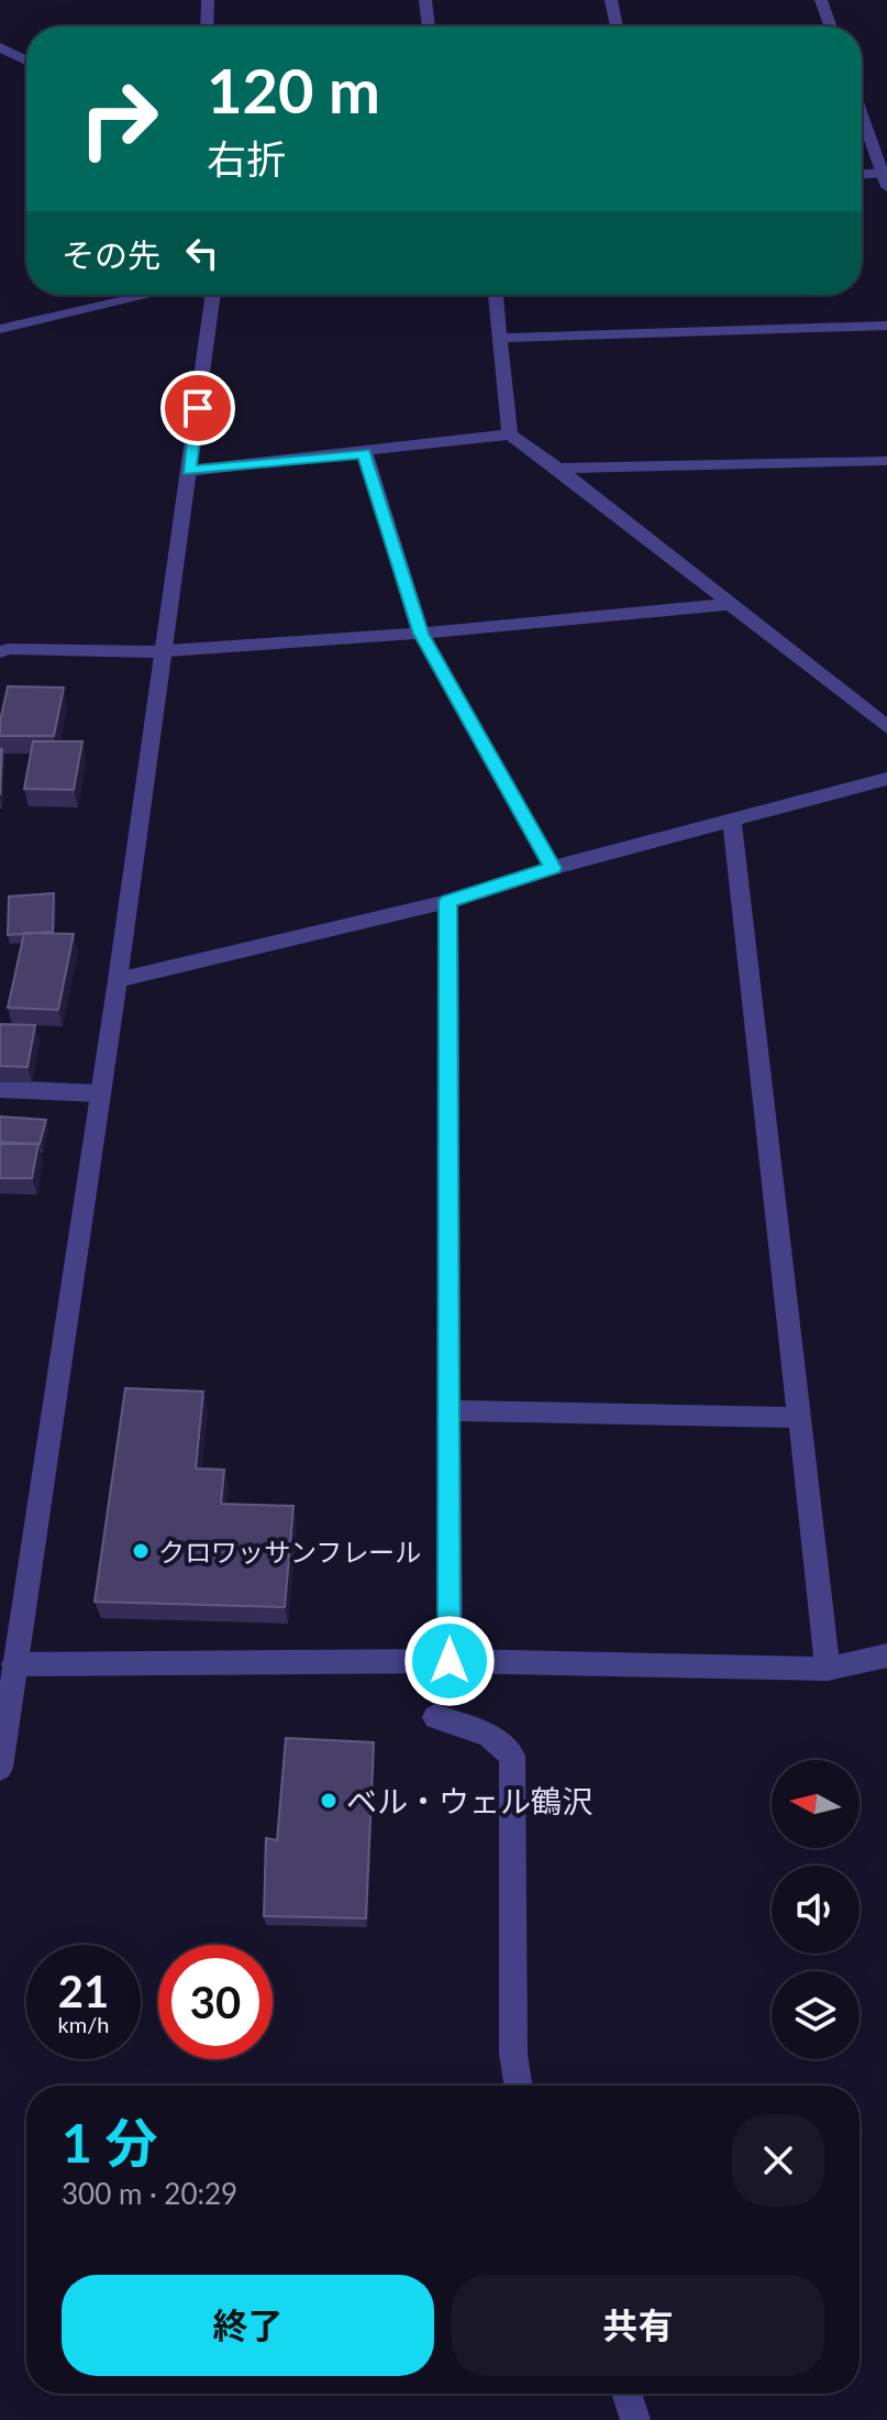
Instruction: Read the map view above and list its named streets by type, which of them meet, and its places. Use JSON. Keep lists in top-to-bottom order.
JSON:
{
  "places": ["クロワッサンフレール", "ベル・ウェル鶴沢"],
  "north": "left",
  "page": {
    "turn": ["120 m", "右折"],
    "then": "その先",
    "speed": "21 km/h",
    "limit": "30",
    "heading": ["1 分", "300 m · 20:29"],
    "buttons": ["終了", "共有"]
  }
}
